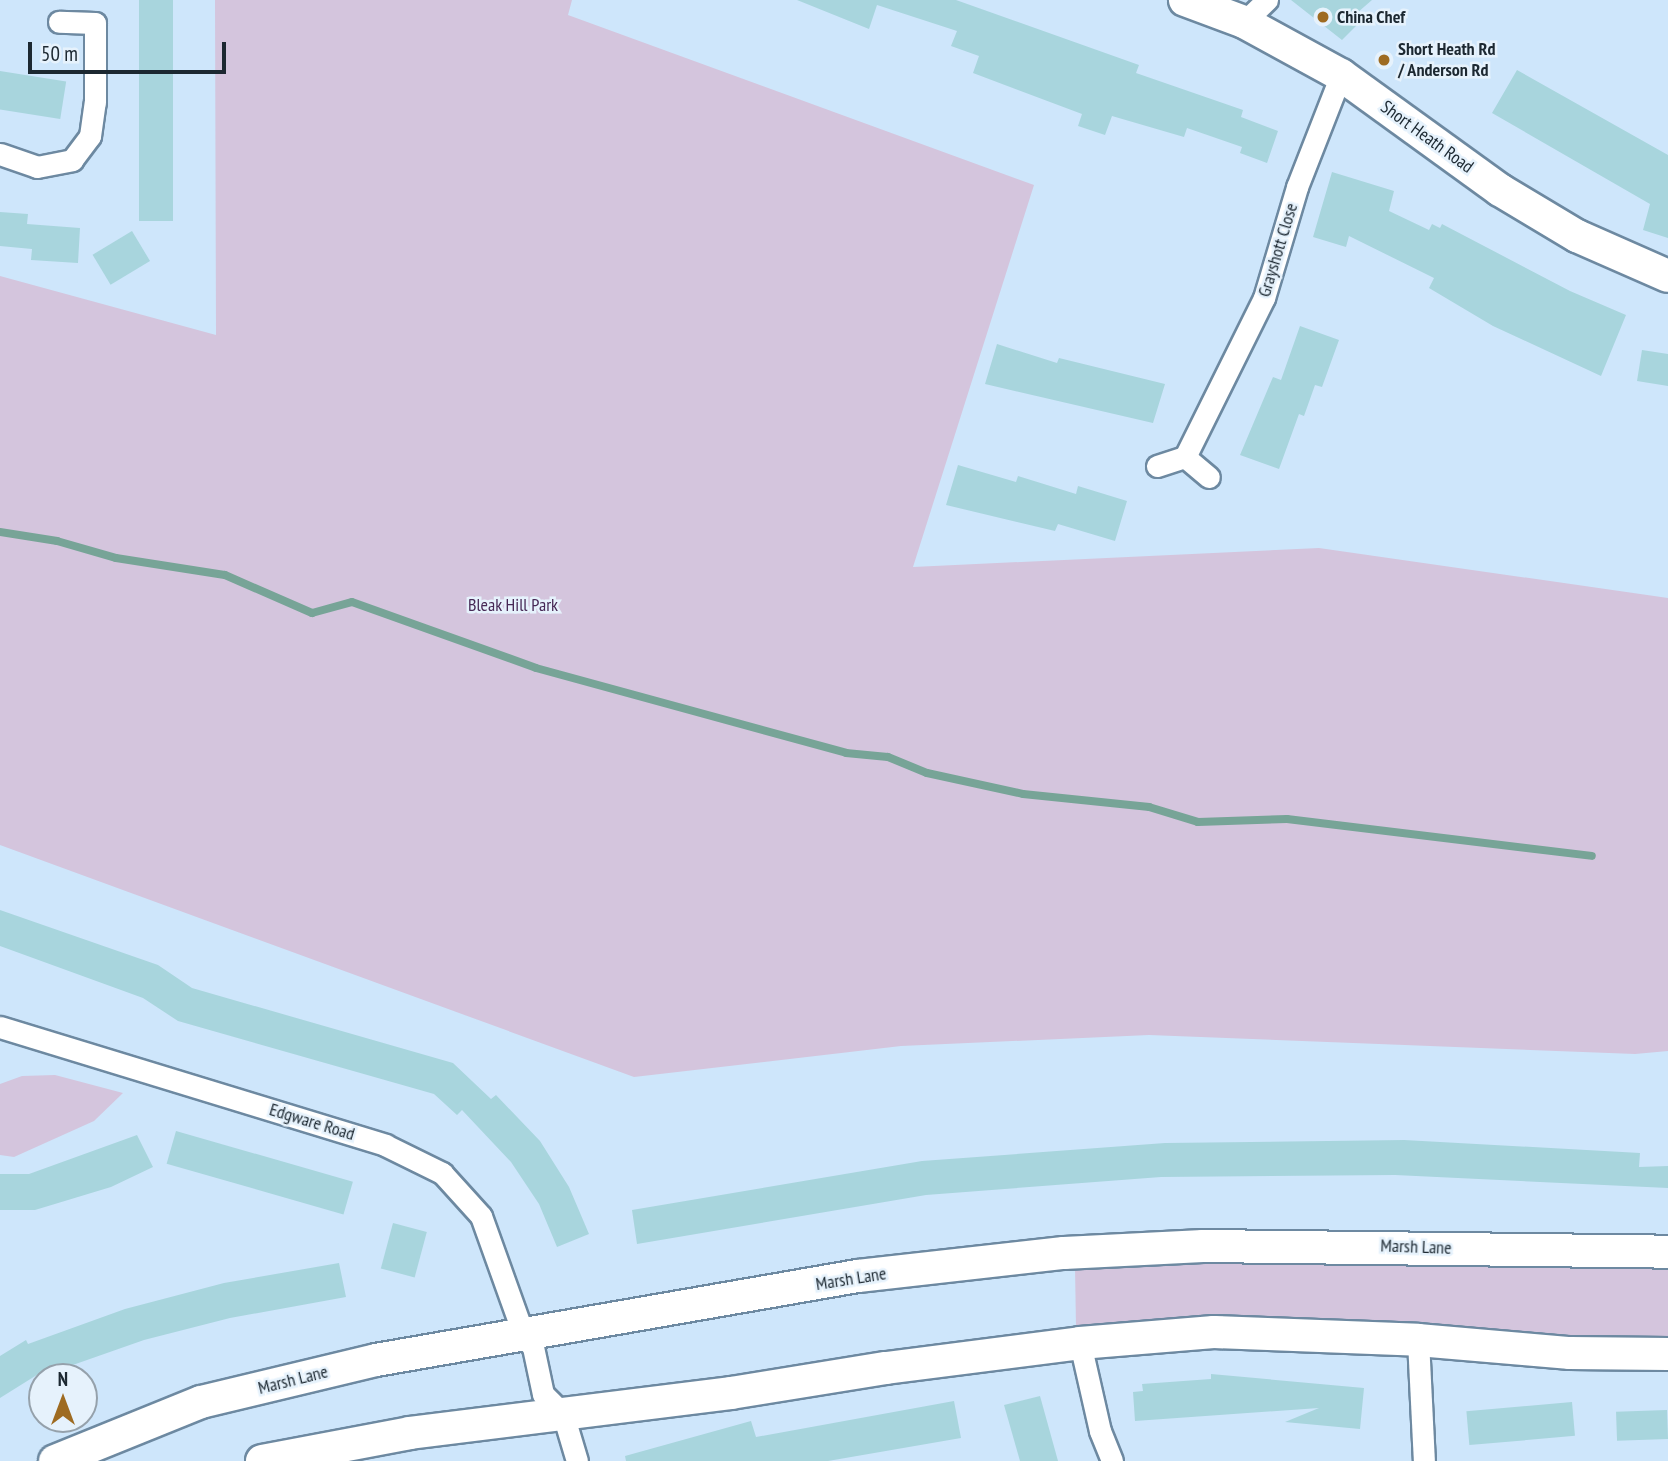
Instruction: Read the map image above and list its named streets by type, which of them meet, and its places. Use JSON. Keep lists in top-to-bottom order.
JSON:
{
  "streets": {
    "main road": ["Short Heath Road", "Marsh Lane"],
    "street": ["Grayshott Close", "Edgware Road"]
  },
  "crossings": [
    ["Short Heath Road", "Grayshott Close"],
    ["Edgware Road", "Marsh Lane"]
  ],
  "parks": ["Bleak Hill Park"],
  "places": ["China Chef", "Short Heath Rd / Anderson Rd"],
  "scale_bar": "50 m",
  "north": "top"
}
